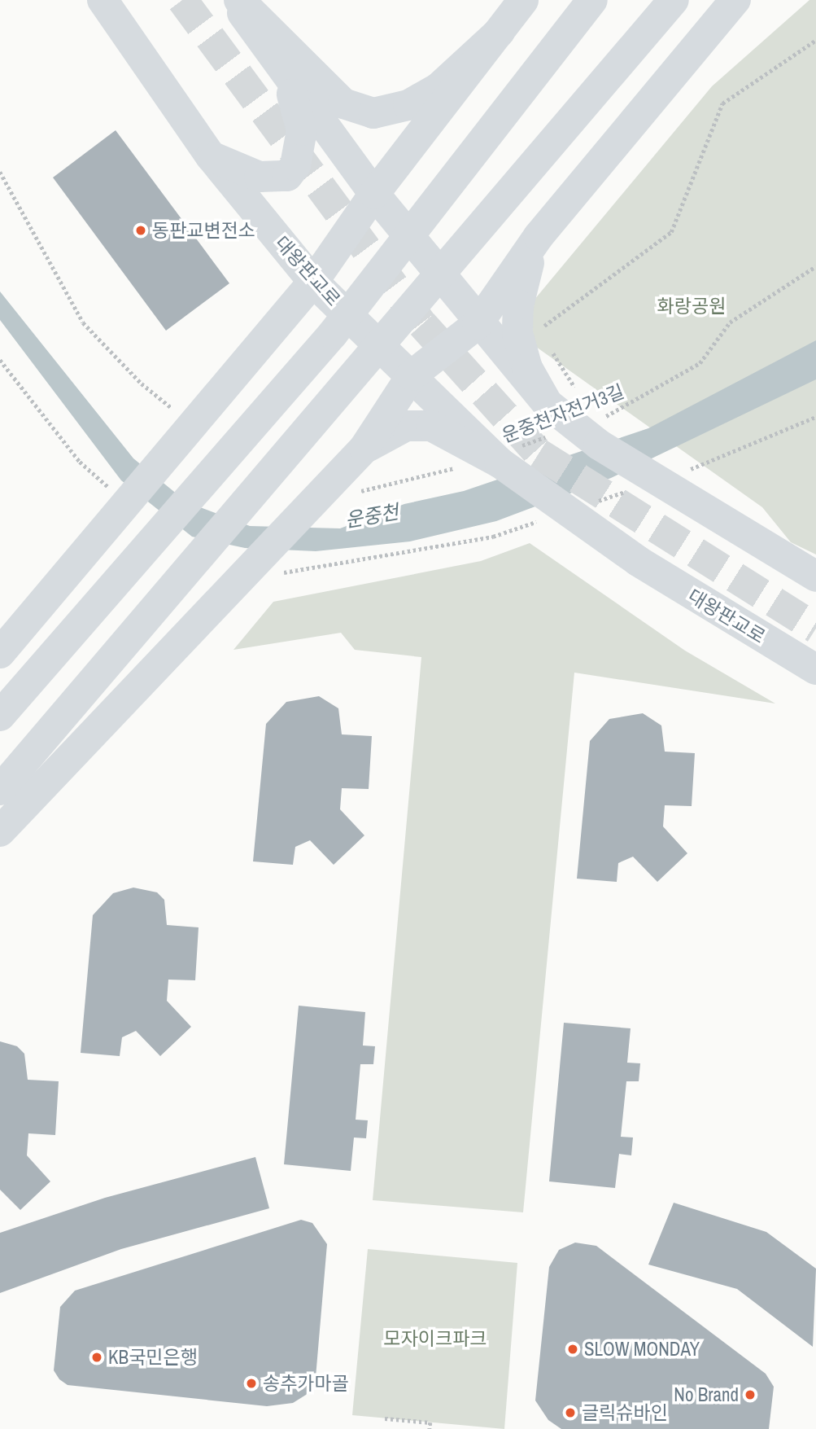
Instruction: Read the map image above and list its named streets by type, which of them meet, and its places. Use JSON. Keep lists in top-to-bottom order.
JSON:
{
  "streets": {
    "main road": ["대왕판교로"],
    "path": ["운중천자전거3길"]
  },
  "crossings": [
    ["대왕판교로", "운중천자전거3길"]
  ],
  "water": ["운중천"],
  "parks": ["화랑공원", "모자이크파크"],
  "places": [
    "동판교변전소",
    "SLOW MONDAY",
    "KB국민은행",
    "송추가마골",
    "No Brand",
    "글릭슈바인"
  ]
}
